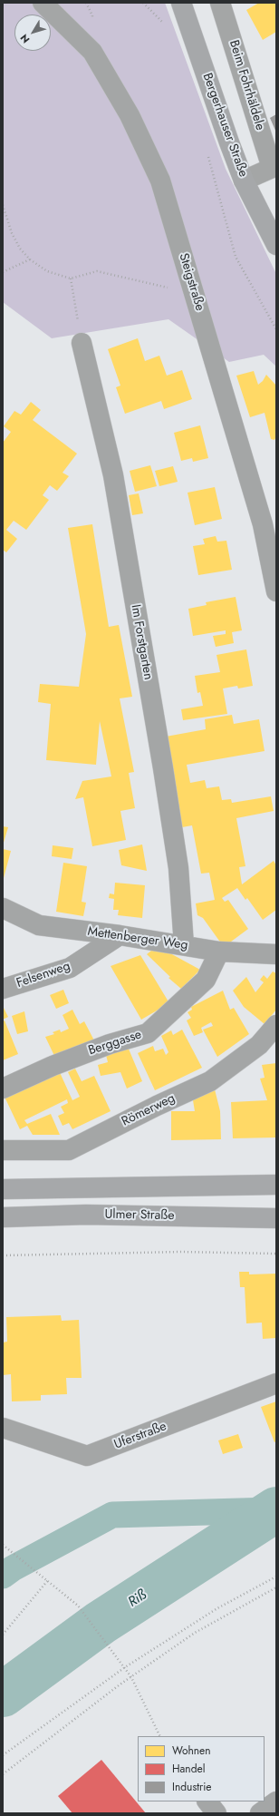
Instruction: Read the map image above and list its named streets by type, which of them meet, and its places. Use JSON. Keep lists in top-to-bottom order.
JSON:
{
  "streets": {
    "main road": ["Bergerhauser Straße", "Ulmer Straße"],
    "street": [
      "Beim Fohrhäldele",
      "Steigstraße",
      "Im Forstgarten",
      "Mettenberger Weg",
      "Felsenweg",
      "Berggasse",
      "Römerweg",
      "Uferstraße"
    ]
  },
  "crossings": [
    ["Im Forstgarten", "Mettenberger Weg"],
    ["Mettenberger Weg", "Felsenweg"],
    ["Mettenberger Weg", "Berggasse"]
  ],
  "water": ["Riß"],
  "legend": ["Wohnen", "Handel", "Industrie"],
  "north": "bottom left"
}
